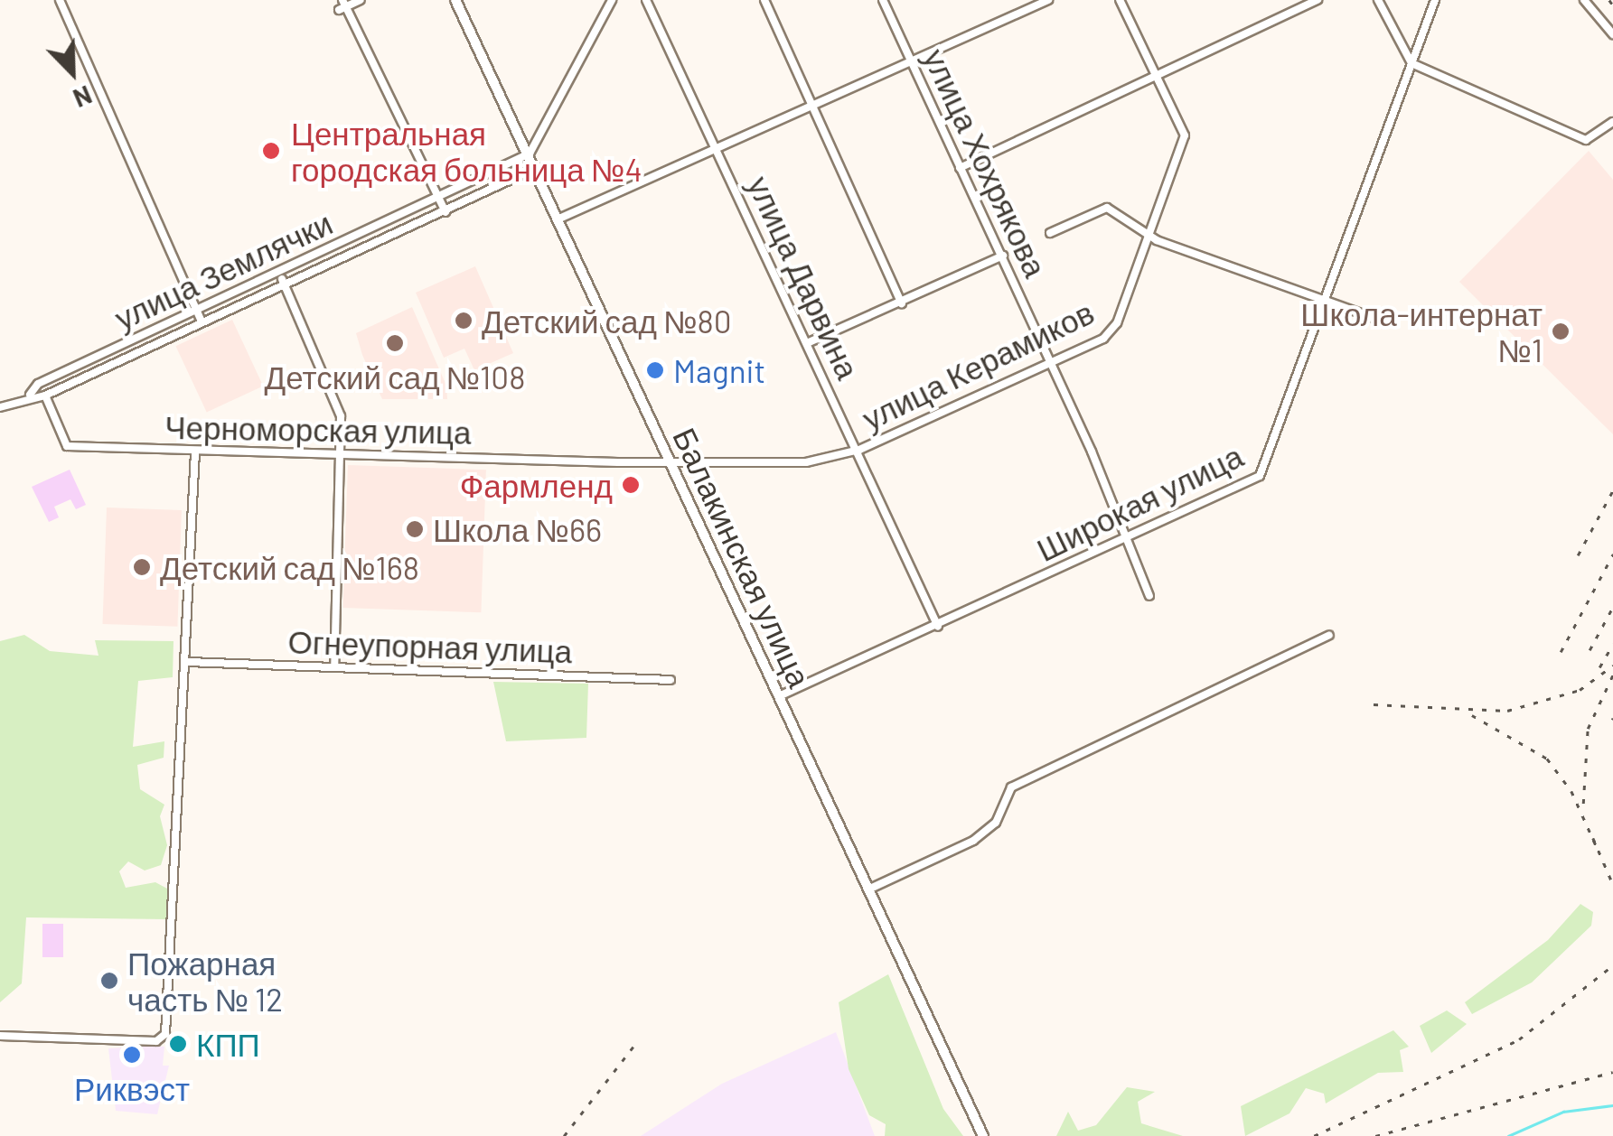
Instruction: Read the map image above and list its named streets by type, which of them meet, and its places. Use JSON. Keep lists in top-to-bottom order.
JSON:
{
  "streets": {
    "main road": ["Балакинская улица"],
    "street": [
      "улица Хохрякова",
      "улица Землячки",
      "улица Дарвина",
      "улица Керамиков",
      "Черноморская улица",
      "Широкая улица",
      "Огнеупорная улица"
    ]
  },
  "crossings": [
    ["улица Хохрякова", "улица Керамиков"],
    ["улица Хохрякова", "Широкая улица"],
    ["улица Землячки", "Черноморская улица"],
    ["улица Землячки", "Балакинская улица"],
    ["улица Дарвина", "улица Керамиков"],
    ["улица Дарвина", "Широкая улица"],
    ["улица Керамиков", "Черноморская улица"],
    ["улица Керамиков", "Балакинская улица"],
    ["Черноморская улица", "Балакинская улица"],
    ["Широкая улица", "Балакинская улица"]
  ],
  "places": [
    "Центральная городская больница №4",
    "Детский сад №80",
    "Школа-интернат №1",
    "Детский сад №108",
    "Magnit",
    "Фармленд",
    "Школа №66",
    "Детский сад №168",
    "Пожарная часть № 12",
    "КПП",
    "Риквэст"
  ],
  "north": "bottom right"
}
